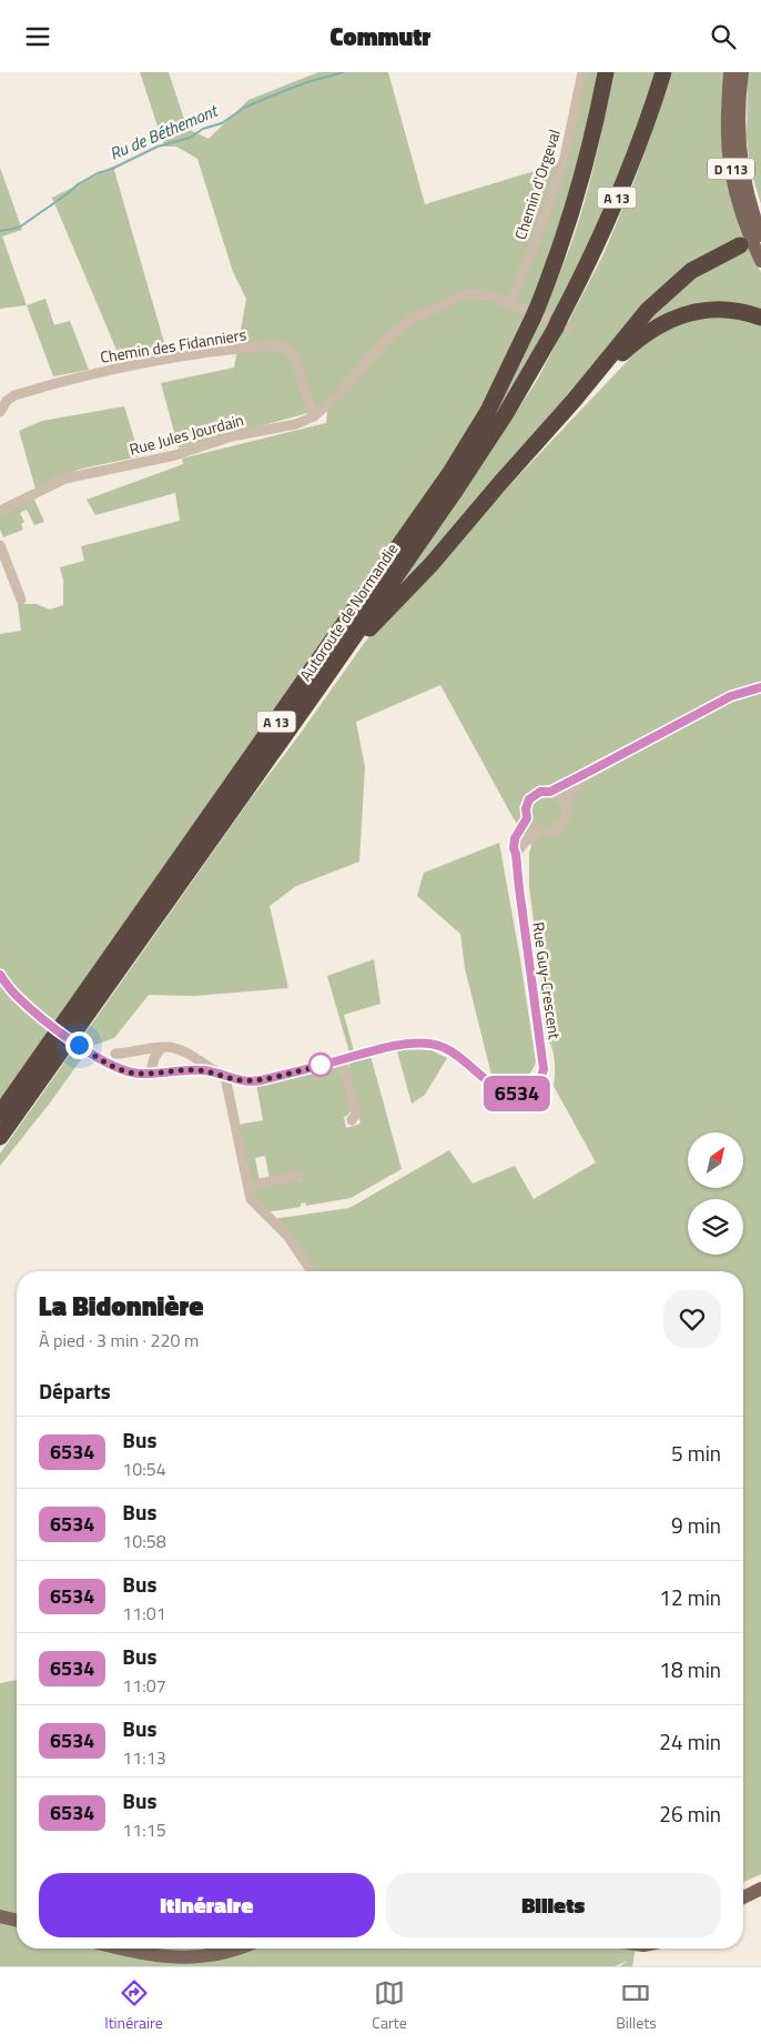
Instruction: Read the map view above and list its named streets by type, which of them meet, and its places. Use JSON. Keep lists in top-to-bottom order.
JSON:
{
  "streets": {
    "highway": ["A 13", "Autoroute de Normandie"],
    "main road": ["D 113"],
    "street": [
      "Chemin d'Orgeval",
      "Chemin des Fidanniers",
      "Rue Jules Jourdain",
      "Rue Guy-Crescent"
    ]
  },
  "crossings": [
    ["Chemin d'Orgeval", "Rue Jules Jourdain"],
    ["Chemin des Fidanniers", "Rue Jules Jourdain"],
    ["Rue Jules Jourdain", "Autoroute de Normandie"]
  ],
  "water": ["Ru de Béthemont"],
  "lines": ["bus line 6534"],
  "north": "top right",
  "page": {
    "header": "Commutr",
    "on_map": "6534",
    "heading": [
      ["La Bidonnière", "À pied · 3 min · 220 m"],
      "Départs"
    ],
    "list": [
      {
        "mark": "6534",
        "name": "Bus",
        "note": "10:54",
        "value": "5 min"
      },
      {
        "mark": "6534",
        "name": "Bus",
        "note": "10:58",
        "value": "9 min"
      },
      {
        "mark": "6534",
        "name": "Bus",
        "note": "11:01",
        "value": "12 min"
      },
      {
        "mark": "6534",
        "name": "Bus",
        "note": "11:07",
        "value": "18 min"
      },
      {
        "mark": "6534",
        "name": "Bus",
        "note": "11:13",
        "value": "24 min"
      },
      {
        "mark": "6534",
        "name": "Bus",
        "note": "11:15",
        "value": "26 min"
      }
    ],
    "buttons": ["Itinéraire", "Billets"],
    "tabs": ["Itinéraire", "Carte", "Billets"]
  }
}
